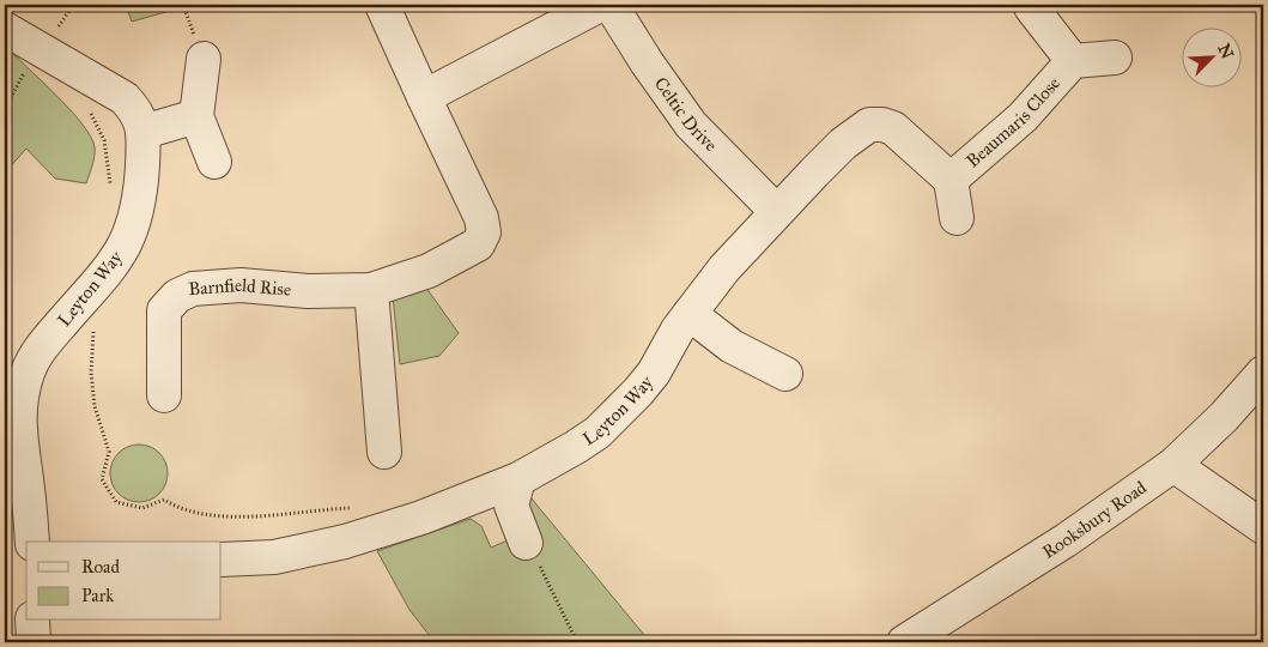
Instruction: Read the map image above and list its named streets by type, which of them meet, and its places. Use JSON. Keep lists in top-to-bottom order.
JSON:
{
  "streets": {
    "street": [
      "Celtic Drive",
      "Beaumaris Close",
      "Leyton Way",
      "Barnfield Rise",
      "Rooksbury Road"
    ]
  },
  "crossings": [
    ["Celtic Drive", "Beaumaris Close"],
    ["Celtic Drive", "Leyton Way"],
    ["Beaumaris Close", "Leyton Way"]
  ],
  "legend": ["Road", "Park"],
  "north": "top right"
}
